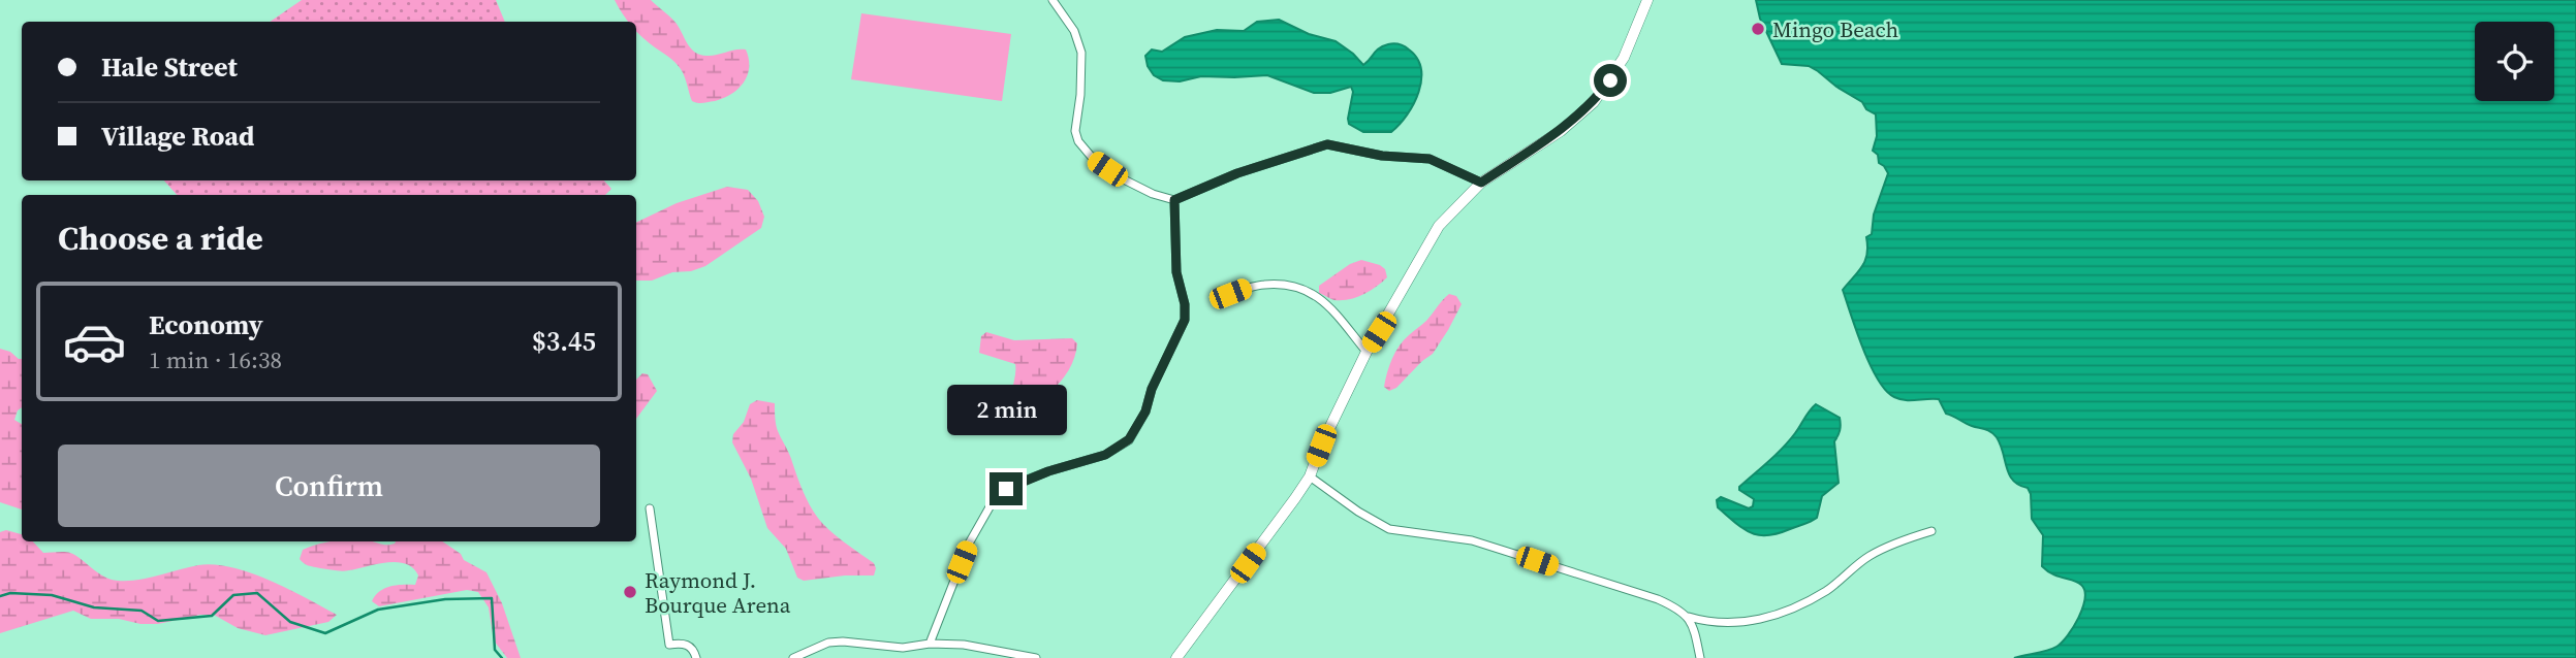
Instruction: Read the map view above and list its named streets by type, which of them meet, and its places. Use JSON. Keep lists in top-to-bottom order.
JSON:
{
  "places": ["Mingo Beach", "Raymond J. Bourque Arena"],
  "page": {
    "banner": ["Hale Street", "Village Road"],
    "heading": "Choose a ride",
    "list": [
      {
        "name": "Economy",
        "note": "1 min · 16:38",
        "value": "$3.45"
      }
    ],
    "bubble": "2 min",
    "buttons": "Confirm"
  }
}
